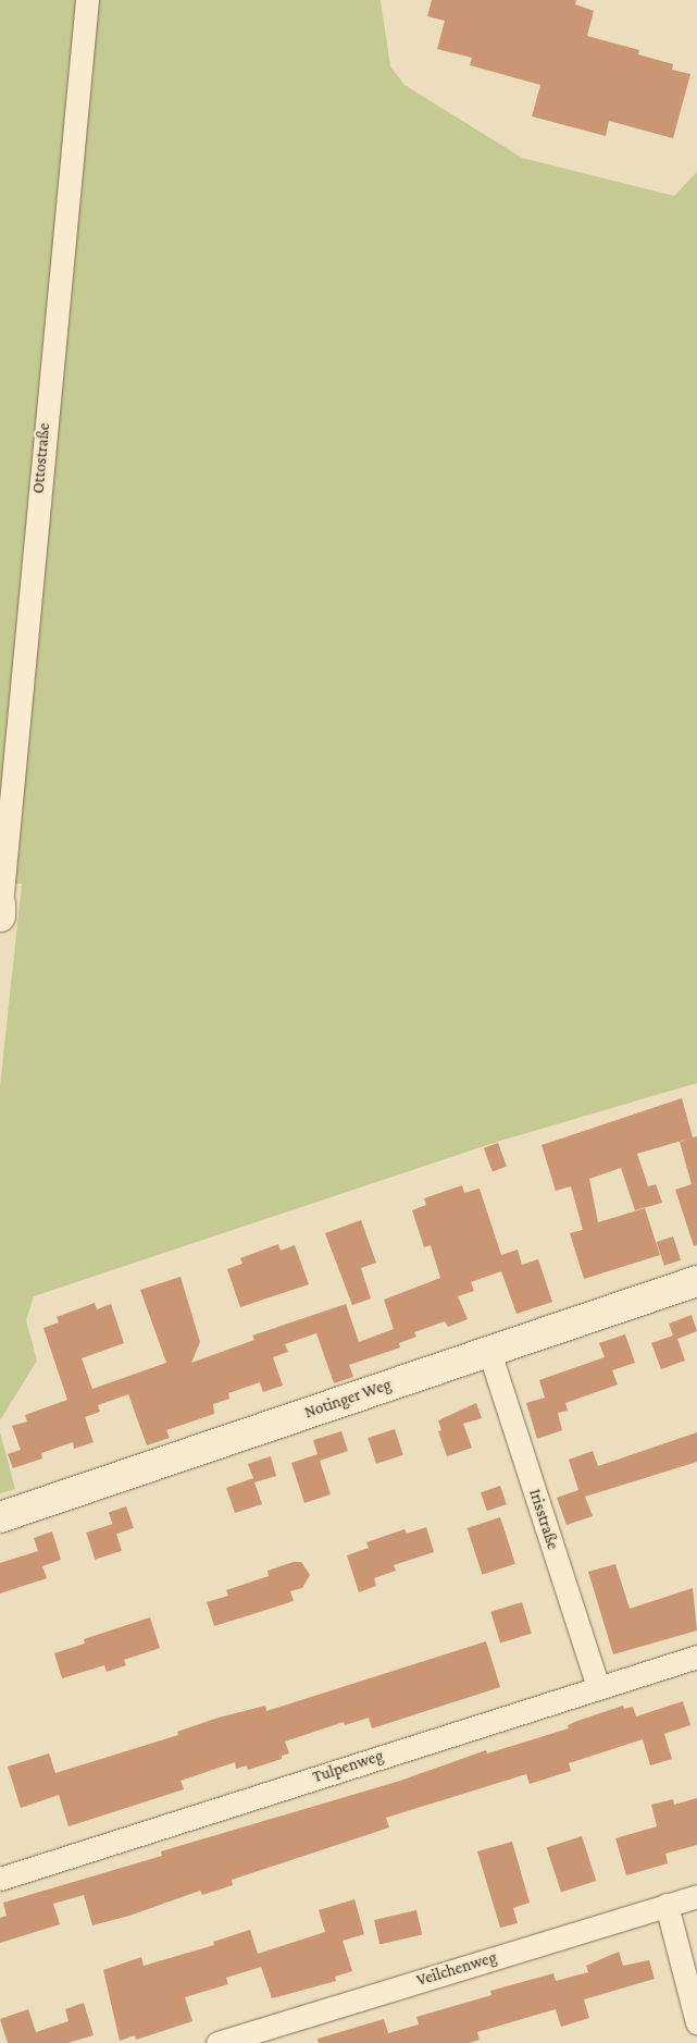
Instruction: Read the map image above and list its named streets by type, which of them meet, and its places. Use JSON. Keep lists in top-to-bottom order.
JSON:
{
  "streets": {
    "street": [
      "Ottostraße",
      "Notinger Weg",
      "Irisstraße",
      "Tulpenweg",
      "Veilchenweg"
    ]
  },
  "crossings": [
    ["Notinger Weg", "Irisstraße"],
    ["Irisstraße", "Tulpenweg"]
  ]
}
